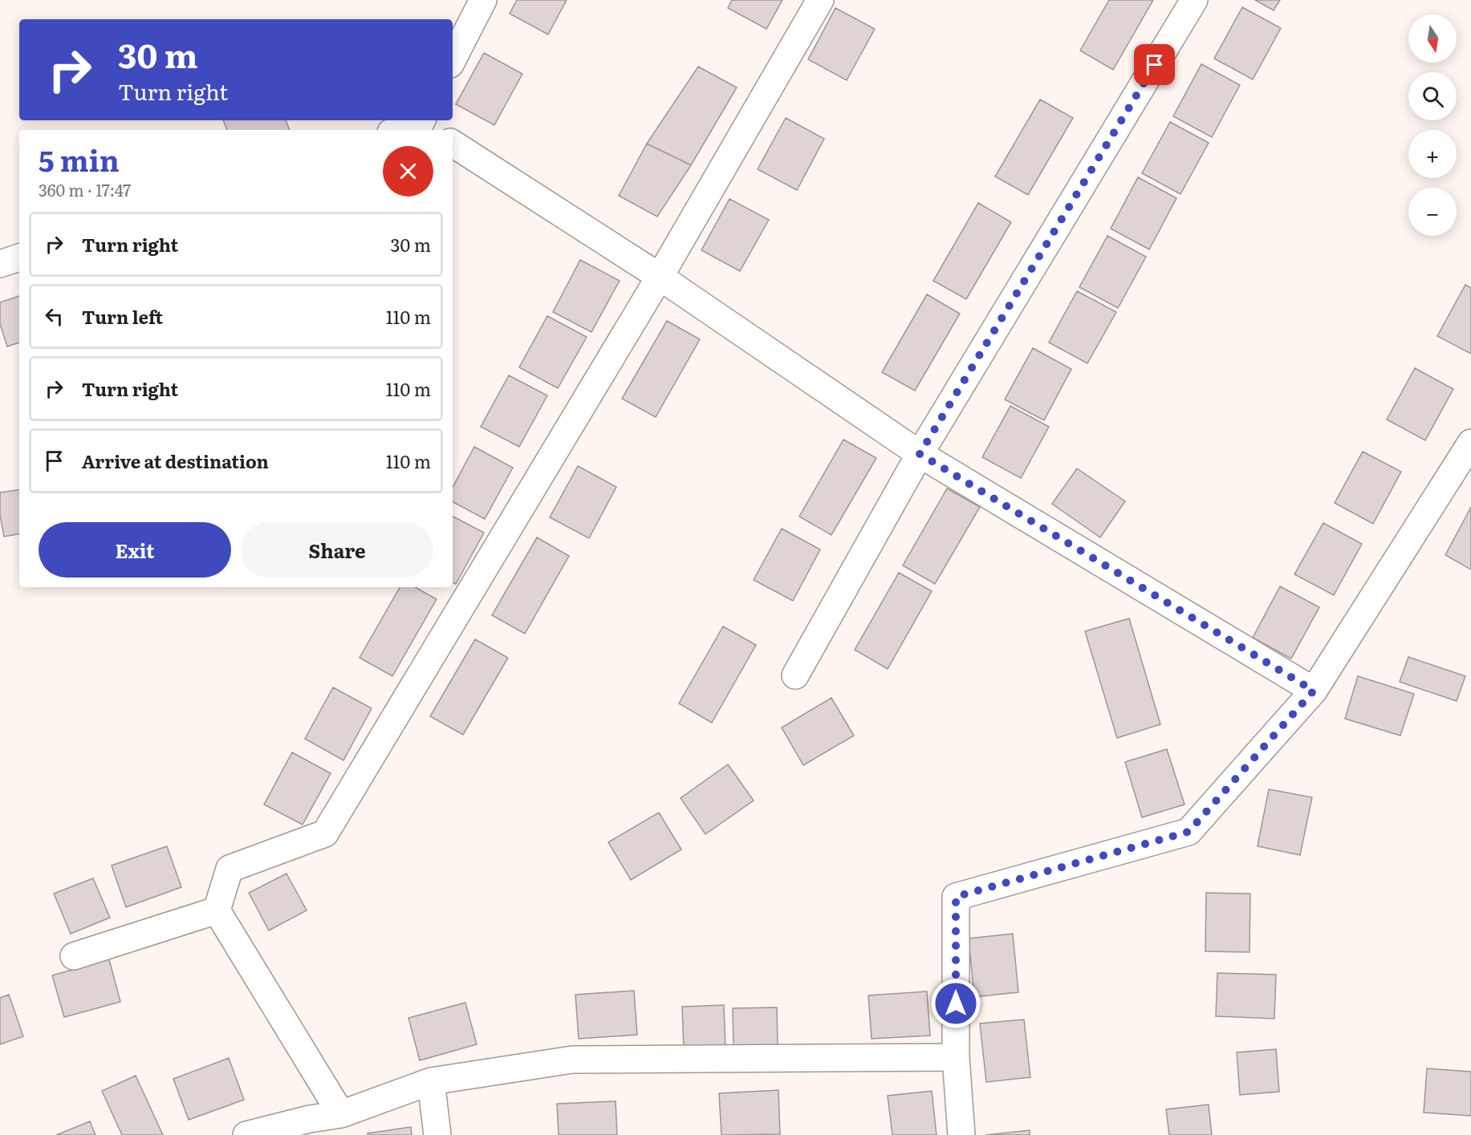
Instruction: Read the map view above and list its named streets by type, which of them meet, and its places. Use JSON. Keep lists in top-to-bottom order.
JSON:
{
  "north": "bottom",
  "page": {
    "map_buttons": ["+", "−"],
    "turn": ["30 m", "Turn right"],
    "heading": ["5 min", "360 m · 17:47"],
    "list": [
      {
        "name": "Turn right",
        "value": "30 m"
      },
      {
        "name": "Turn left",
        "value": "110 m"
      },
      {
        "name": "Turn right",
        "value": "110 m"
      },
      {
        "name": "Arrive at destination",
        "value": "110 m"
      }
    ],
    "buttons": ["Exit", "Share"]
  }
}
